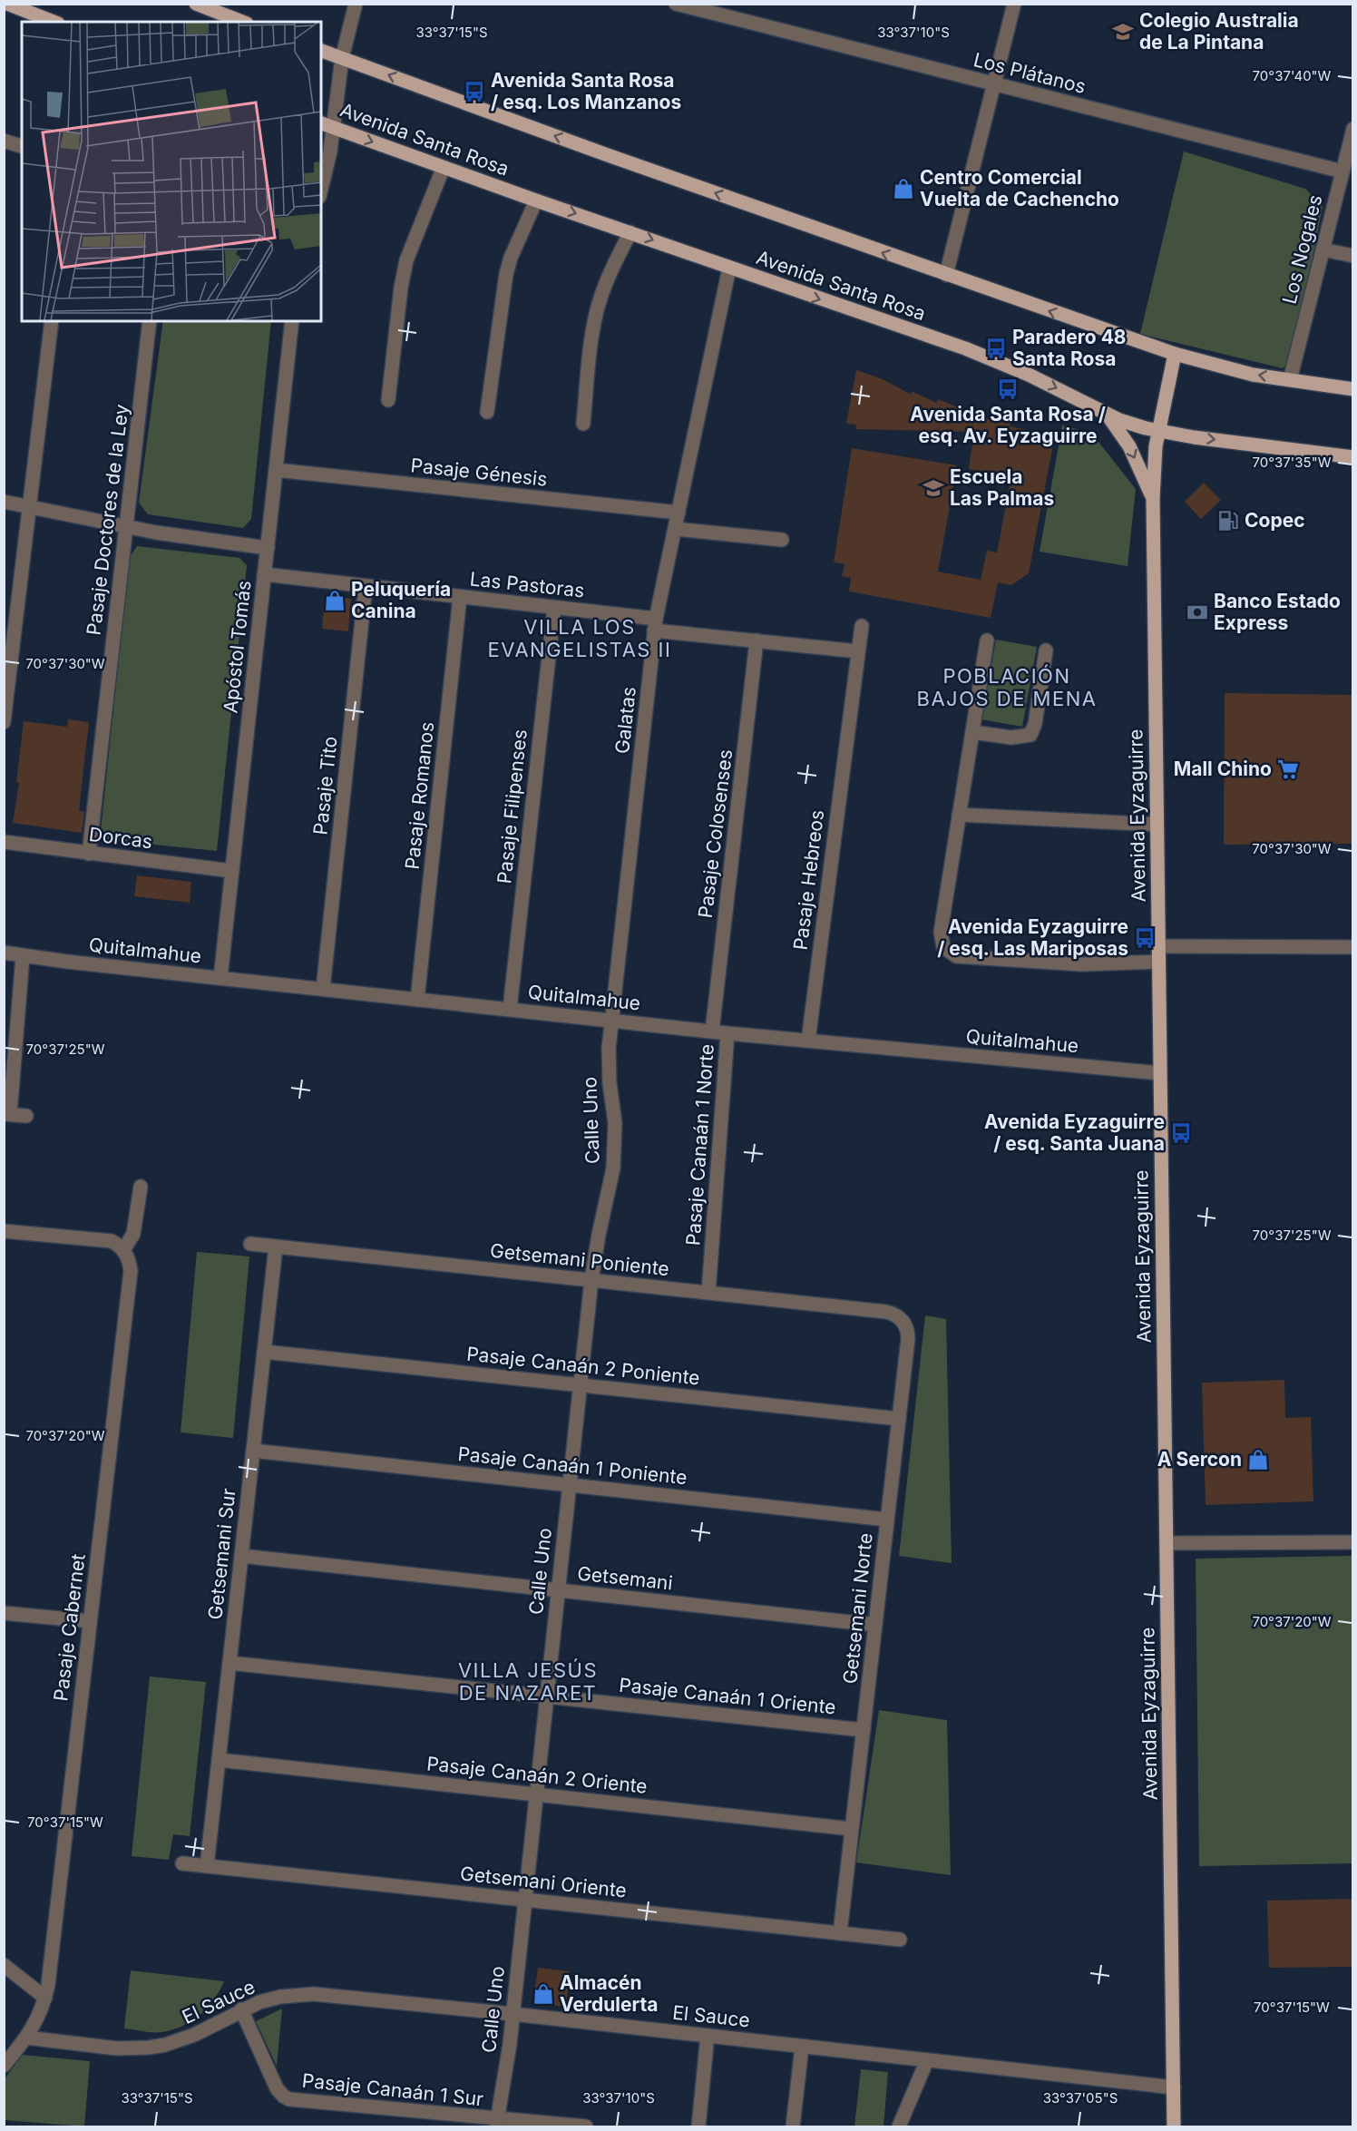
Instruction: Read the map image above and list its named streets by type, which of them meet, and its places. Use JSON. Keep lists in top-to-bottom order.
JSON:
{
  "streets": {
    "main road": ["Avenida Santa Rosa", "Avenida Eyzaguirre"],
    "street": [
      "Los Plátanos",
      "Los Nogales",
      "Pasaje Génesis",
      "Pasaje Doctores de la Ley",
      "Las Pastoras",
      "Apóstol Tomás",
      "Galatas",
      "Pasaje Tito",
      "Pasaje Romanos",
      "Pasaje Filipenses",
      "Pasaje Colosenses",
      "Dorcas",
      "Pasaje Hebreos",
      "Quitalmahue",
      "Calle Uno",
      "Pasaje Canaán 1 Norte",
      "Getsemani Poniente",
      "Pasaje Canaán 2 Poniente",
      "Pasaje Canaán 1 Poniente",
      "Getsemani Sur",
      "Getsemani",
      "Getsemani Norte",
      "Pasaje Cabernet",
      "Pasaje Canaán 1 Oriente",
      "Pasaje Canaán 2 Oriente",
      "Getsemani Oriente",
      "El Sauce",
      "Pasaje Canaán 1 Sur"
    ]
  },
  "crossings": [
    ["Los Plátanos", "Los Nogales"],
    ["Avenida Santa Rosa", "Galatas"],
    ["Avenida Santa Rosa", "Avenida Eyzaguirre"],
    ["Pasaje Génesis", "Apóstol Tomás"],
    ["Pasaje Génesis", "Galatas"],
    ["Pasaje Doctores de la Ley", "Dorcas"],
    ["Las Pastoras", "Apóstol Tomás"],
    ["Las Pastoras", "Galatas"],
    ["Las Pastoras", "Pasaje Tito"],
    ["Las Pastoras", "Pasaje Romanos"],
    ["Las Pastoras", "Pasaje Filipenses"],
    ["Las Pastoras", "Pasaje Colosenses"],
    ["Las Pastoras", "Pasaje Hebreos"],
    ["Apóstol Tomás", "Dorcas"],
    ["Apóstol Tomás", "Quitalmahue"],
    ["Galatas", "Quitalmahue"],
    ["Galatas", "Calle Uno"],
    ["Pasaje Tito", "Quitalmahue"],
    ["Pasaje Romanos", "Quitalmahue"],
    ["Pasaje Filipenses", "Quitalmahue"],
    ["Avenida Eyzaguirre", "Quitalmahue"],
    ["Avenida Eyzaguirre", "El Sauce"],
    ["Pasaje Colosenses", "Quitalmahue"],
    ["Pasaje Hebreos", "Quitalmahue"],
    ["Quitalmahue", "Calle Uno"],
    ["Quitalmahue", "Pasaje Canaán 1 Norte"],
    ["Calle Uno", "Getsemani Poniente"],
    ["Calle Uno", "Pasaje Canaán 2 Poniente"],
    ["Calle Uno", "Pasaje Canaán 1 Poniente"],
    ["Calle Uno", "Getsemani"],
    ["Calle Uno", "Pasaje Canaán 1 Oriente"],
    ["Calle Uno", "Pasaje Canaán 2 Oriente"],
    ["Calle Uno", "Getsemani Oriente"],
    ["Calle Uno", "El Sauce"],
    ["Calle Uno", "Pasaje Canaán 1 Sur"],
    ["Pasaje Canaán 1 Norte", "Getsemani Poniente"],
    ["Getsemani Poniente", "Getsemani Sur"],
    ["Getsemani Poniente", "Getsemani Norte"],
    ["Pasaje Canaán 2 Poniente", "Getsemani Sur"],
    ["Pasaje Canaán 2 Poniente", "Getsemani Norte"],
    ["Pasaje Canaán 1 Poniente", "Getsemani Sur"],
    ["Pasaje Canaán 1 Poniente", "Getsemani Norte"],
    ["Getsemani Sur", "Getsemani"],
    ["Getsemani Sur", "Pasaje Canaán 1 Oriente"],
    ["Getsemani Sur", "Pasaje Canaán 2 Oriente"],
    ["Getsemani Sur", "Getsemani Oriente"],
    ["Getsemani", "Getsemani Norte"],
    ["Getsemani Norte", "Pasaje Canaán 1 Oriente"],
    ["Getsemani Norte", "Pasaje Canaán 2 Oriente"],
    ["Getsemani Norte", "Getsemani Oriente"],
    ["Pasaje Cabernet", "El Sauce"],
    ["El Sauce", "Pasaje Canaán 1 Sur"]
  ],
  "districts": ["VILLA LOS EVANGELISTAS II", "POBLACIÓN BAJOS DE MENA", "VILLA JESÚS DE NAZARET"],
  "places": {
    "school or university": ["Colegio Australia de La Pintana", "Escuela Las Palmas"],
    "bus stop": [
      "Avenida Santa Rosa / esq. Los Manzanos",
      "Paradero 48 Santa Rosa",
      "Avenida Santa Rosa / esq. Av. Eyzaguirre",
      "Avenida Eyzaguirre / esq. Las Mariposas",
      "Avenida Eyzaguirre / esq. Santa Juana"
    ],
    "shop": [
      "Centro Comercial Vuelta de Cachencho",
      "Peluquería Canina",
      "A Sercon",
      "Almacén Verdulerta"
    ],
    "fuel station": ["Copec"],
    "bank": ["Banco Estado Express"],
    "supermarket": ["Mall Chino"]
  },
  "coordinates": [
    "33°37'15\"S",
    "33°37'10\"S",
    "70°37'40\"W",
    "70°37'35\"W",
    "70°37'30\"W",
    "70°37'25\"W",
    "70°37'20\"W",
    "70°37'15\"W",
    "33°37'05\"S"
  ]
}
